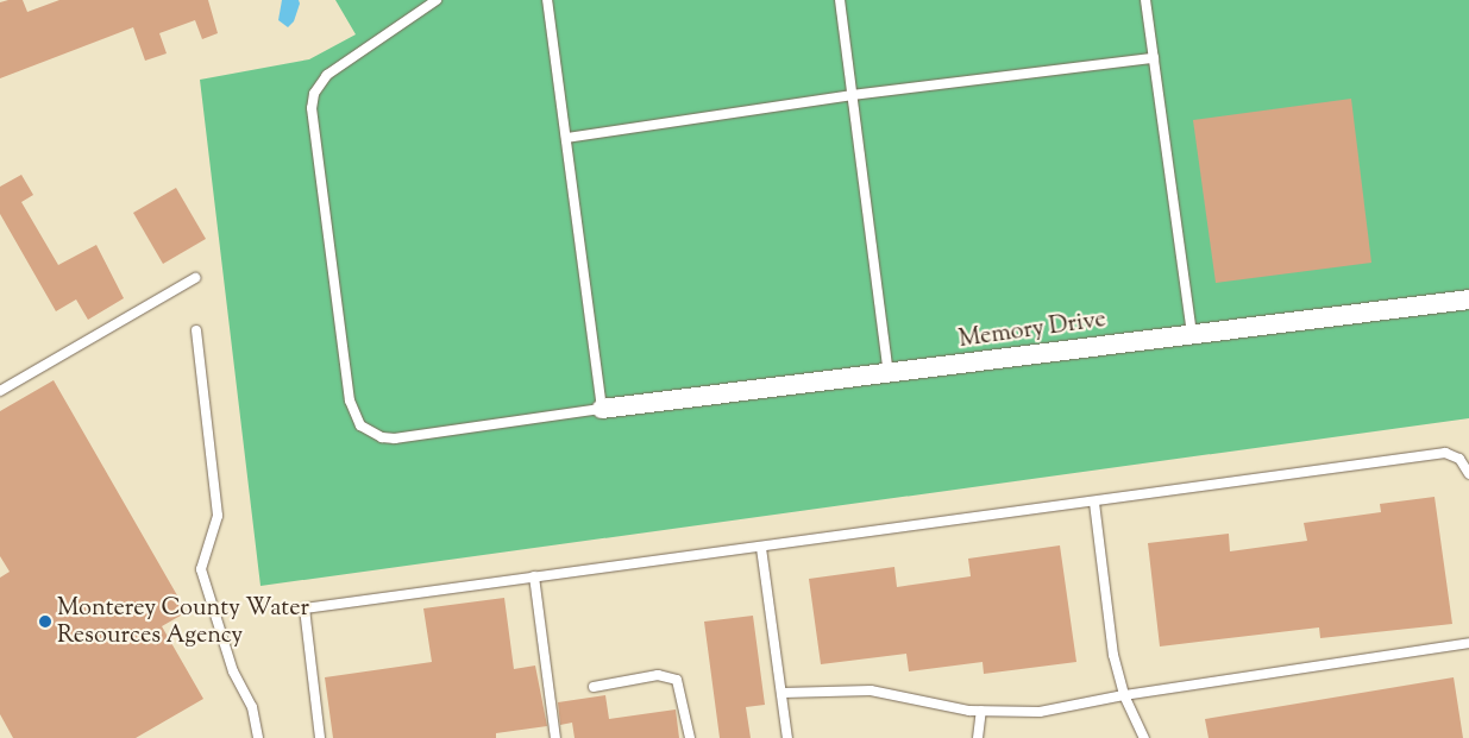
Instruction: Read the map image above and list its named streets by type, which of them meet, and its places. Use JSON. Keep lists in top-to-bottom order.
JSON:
{
  "streets": {
    "street": ["Memory Drive"]
  },
  "places": ["Monterey County Water Resources Agency"]
}
